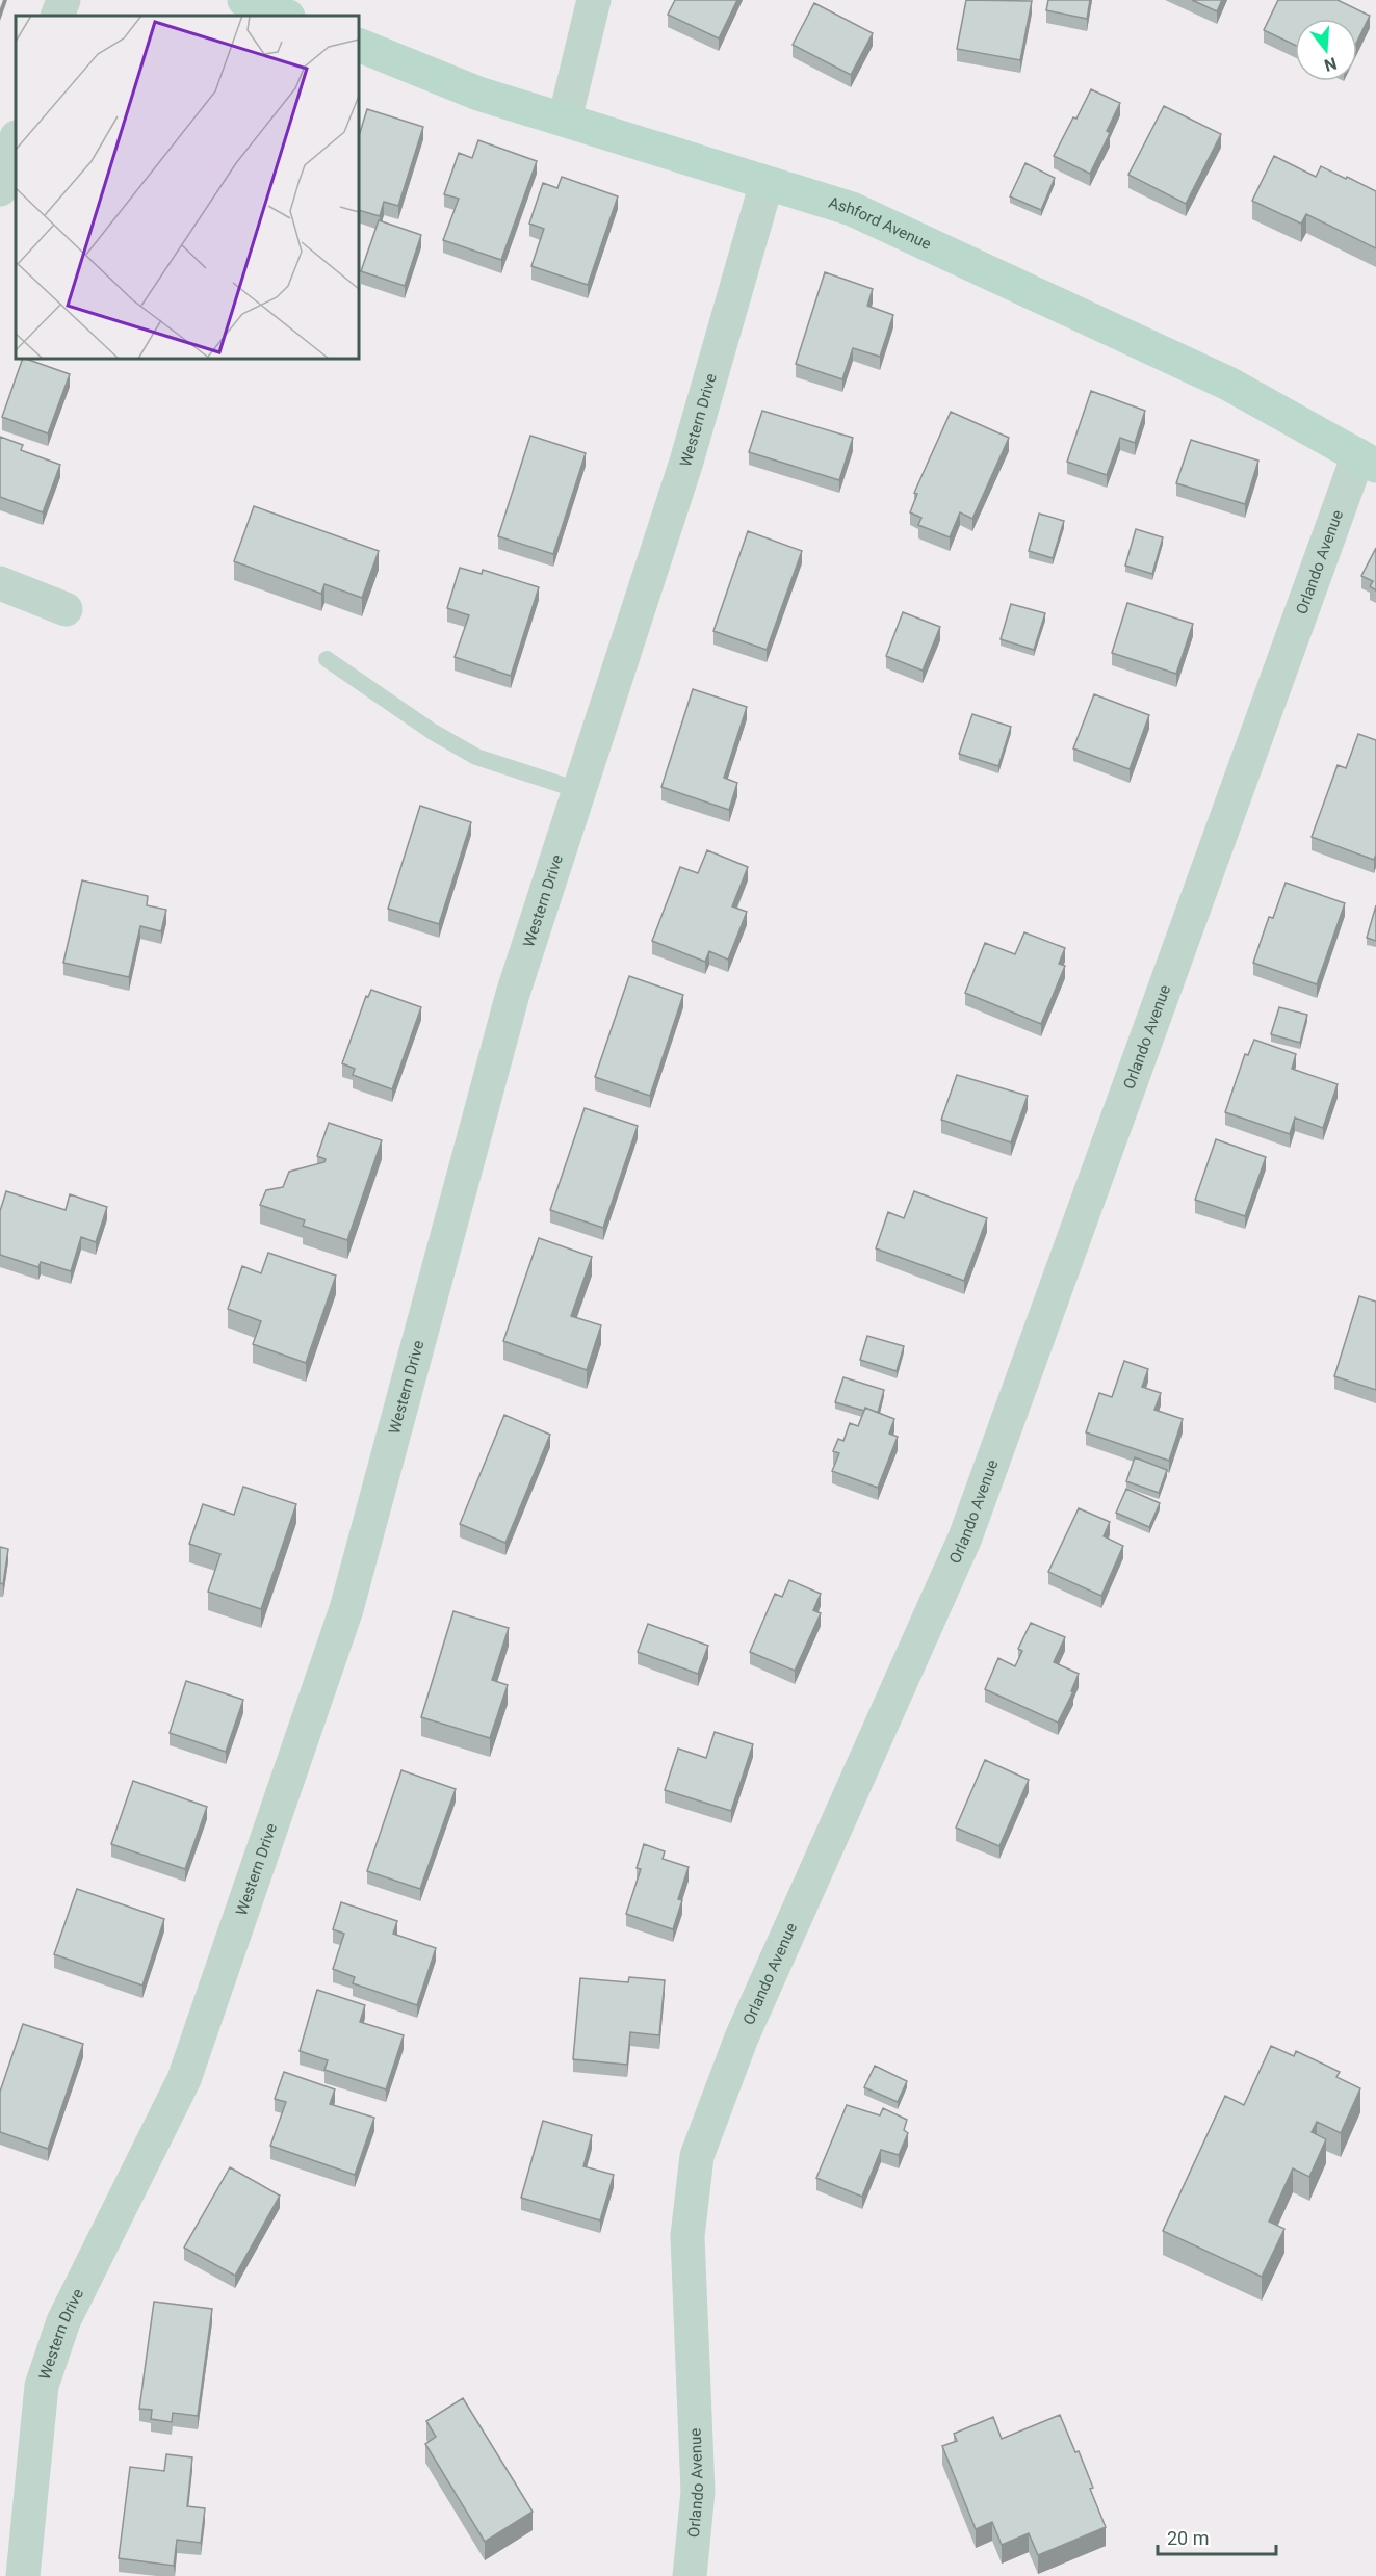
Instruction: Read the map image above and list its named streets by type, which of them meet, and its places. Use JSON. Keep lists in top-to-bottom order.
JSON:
{
  "streets": {
    "main road": ["Ashford Avenue"],
    "street": ["Western Drive", "Orlando Avenue"]
  },
  "crossings": [
    ["Ashford Avenue", "Western Drive"],
    ["Ashford Avenue", "Orlando Avenue"]
  ],
  "scale_bar": "20 m",
  "north": "bottom"
}
